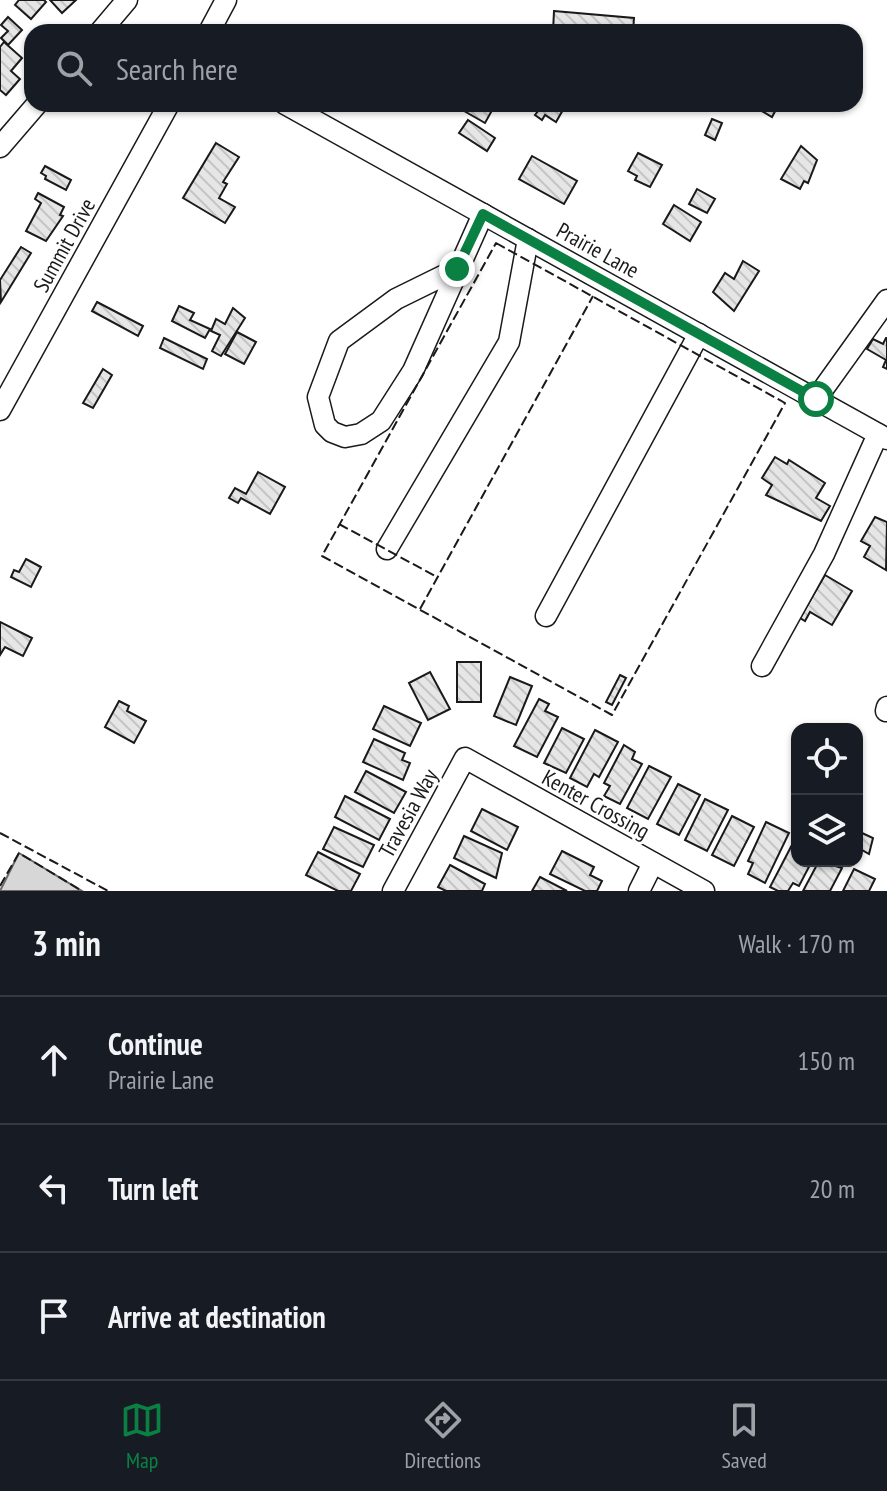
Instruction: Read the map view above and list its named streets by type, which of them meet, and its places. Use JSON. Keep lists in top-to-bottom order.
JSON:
{
  "streets": {
    "street": [
      "Summit Drive",
      "Prairie Lane",
      "Kenter Crossing",
      "Travesia Way"
    ]
  },
  "crossings": [
    ["Kenter Crossing", "Travesia Way"]
  ],
  "page": {
    "search": "Search here",
    "heading": ["3 min", "Walk · 170 m"],
    "list": [
      ["Continue", "Prairie Lane", "150 m"],
      ["Turn left", "20 m"],
      "Arrive at destination"
    ],
    "nav": ["Map", "Directions", "Saved"]
  }
}
